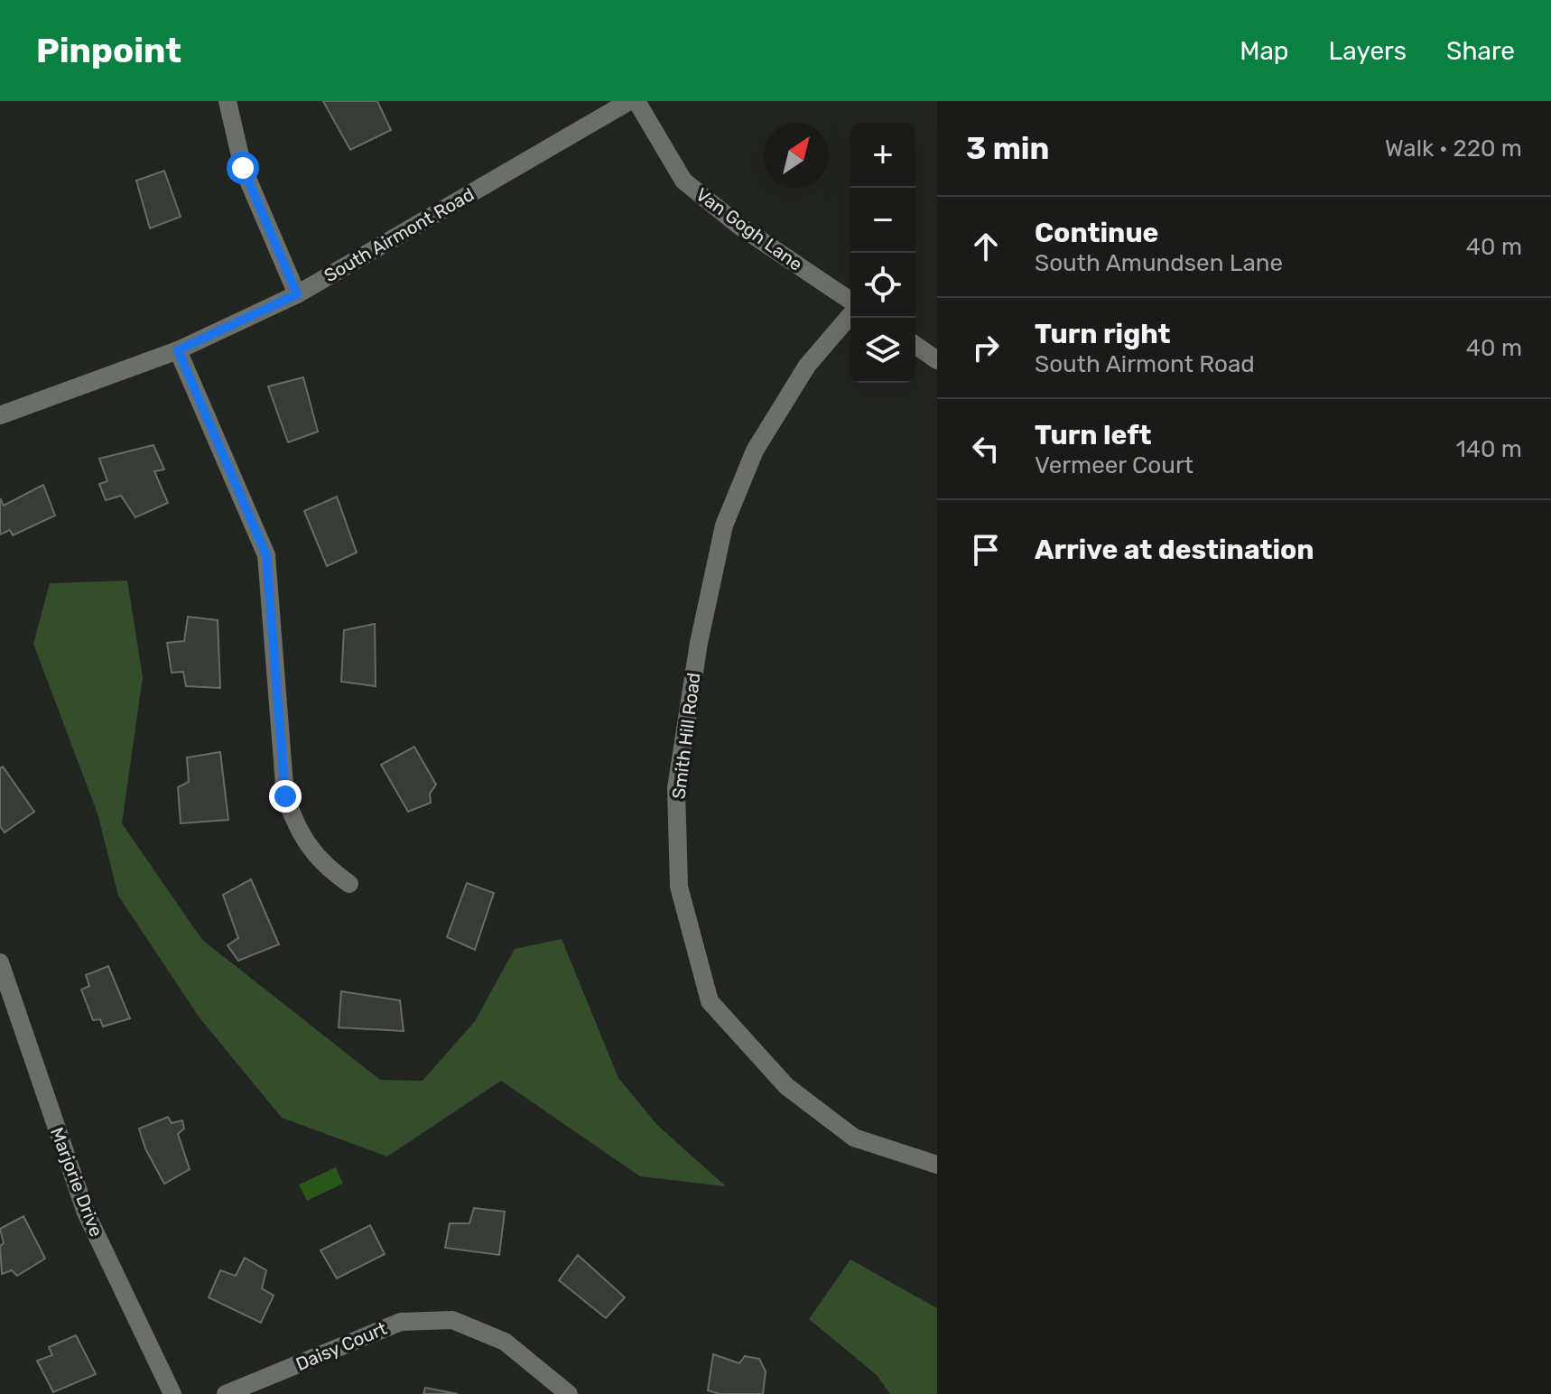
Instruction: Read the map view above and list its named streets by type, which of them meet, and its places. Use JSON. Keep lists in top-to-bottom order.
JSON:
{
  "streets": {
    "street": [
      "Van Gogh Lane",
      "South Airmont Road",
      "Smith Hill Road",
      "Marjorie Drive",
      "Daisy Court"
    ]
  },
  "north": "top right",
  "page": {
    "header": "Pinpoint",
    "nav": ["Map", "Layers", "Share"],
    "heading": ["3 min", "Walk · 220 m"],
    "map_buttons": ["+", "−"],
    "list": [
      ["Continue", "South Amundsen Lane", "40 m"],
      ["Turn right", "South Airmont Road", "40 m"],
      ["Turn left", "Vermeer Court", "140 m"],
      "Arrive at destination"
    ]
  }
}
